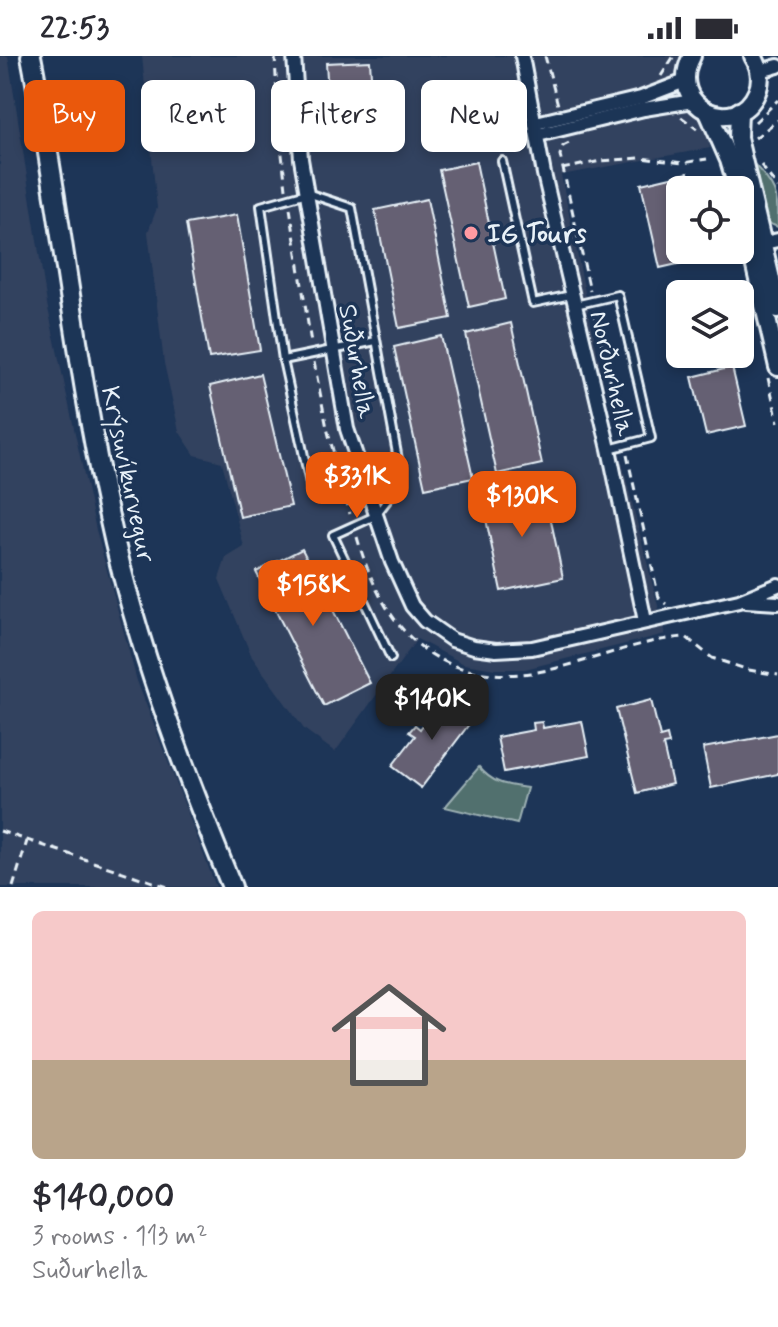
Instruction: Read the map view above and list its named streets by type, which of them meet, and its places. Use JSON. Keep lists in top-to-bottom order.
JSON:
{
  "streets": {
    "main road": ["Krýsuvíkurvegur"],
    "street": ["Suðurhella", "Norðurhella"]
  },
  "crossings": [
    ["Suðurhella", "Norðurhella"]
  ],
  "places": ["IG Tours"],
  "page": {
    "status": "22:53",
    "chip": [
      "Buy",
      "Rent",
      "Filters",
      "New"
    ],
    "price": [
      "$331K",
      "$130K",
      "$158K",
      "$140K"
    ],
    "list": [
      {
        "name": "$140,000",
        "note": "3 rooms · 113 m² · Suðurhella"
      }
    ]
  }
}
